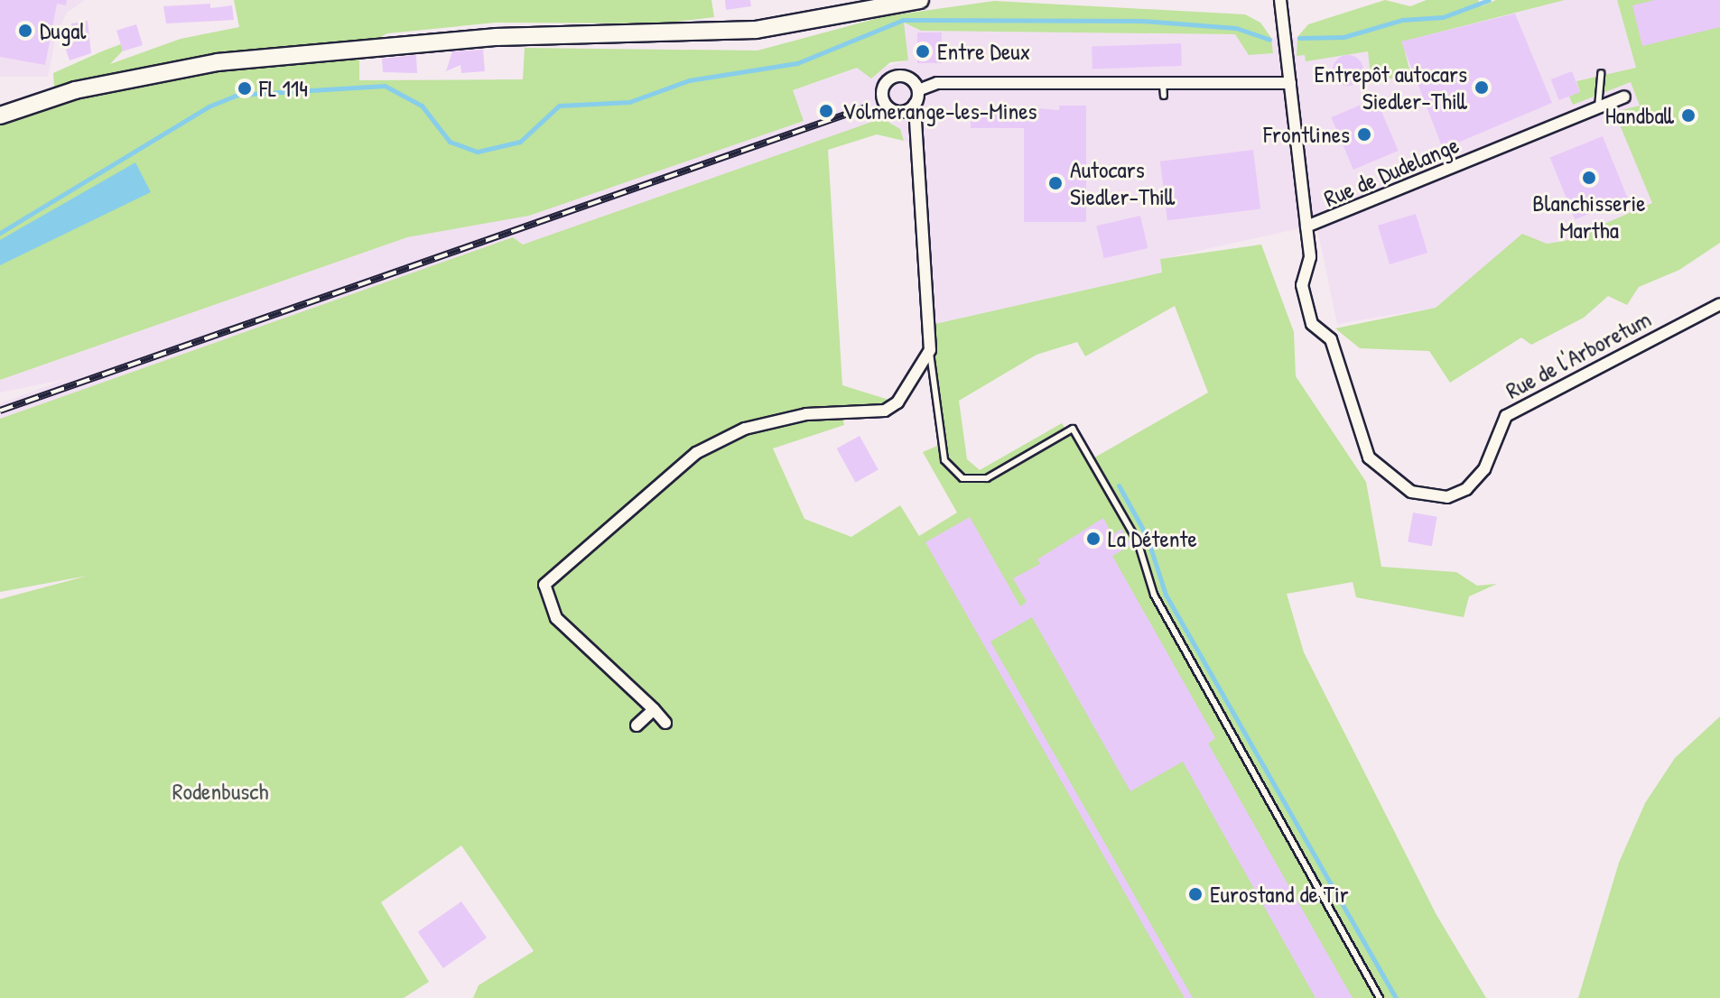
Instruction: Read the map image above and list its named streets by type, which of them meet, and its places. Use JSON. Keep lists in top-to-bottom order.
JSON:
{
  "streets": {
    "street": ["Rue de Dudelange", "Rue de l'Arboretum"]
  },
  "crossings": [
    ["Rue de Dudelange", "Rue de l'Arboretum"]
  ],
  "parks": ["Rodenbusch"],
  "places": [
    "Dugal",
    "Entre Deux",
    "Entrepôt autocars Siedler-Thill",
    "FL 114",
    "Volmerange-les-Mines",
    "Handball",
    "Frontlines",
    "Blanchisserie Martha",
    "Autocars Siedler-Thill",
    "La Détente",
    "Eurostand de Tir"
  ]
}
